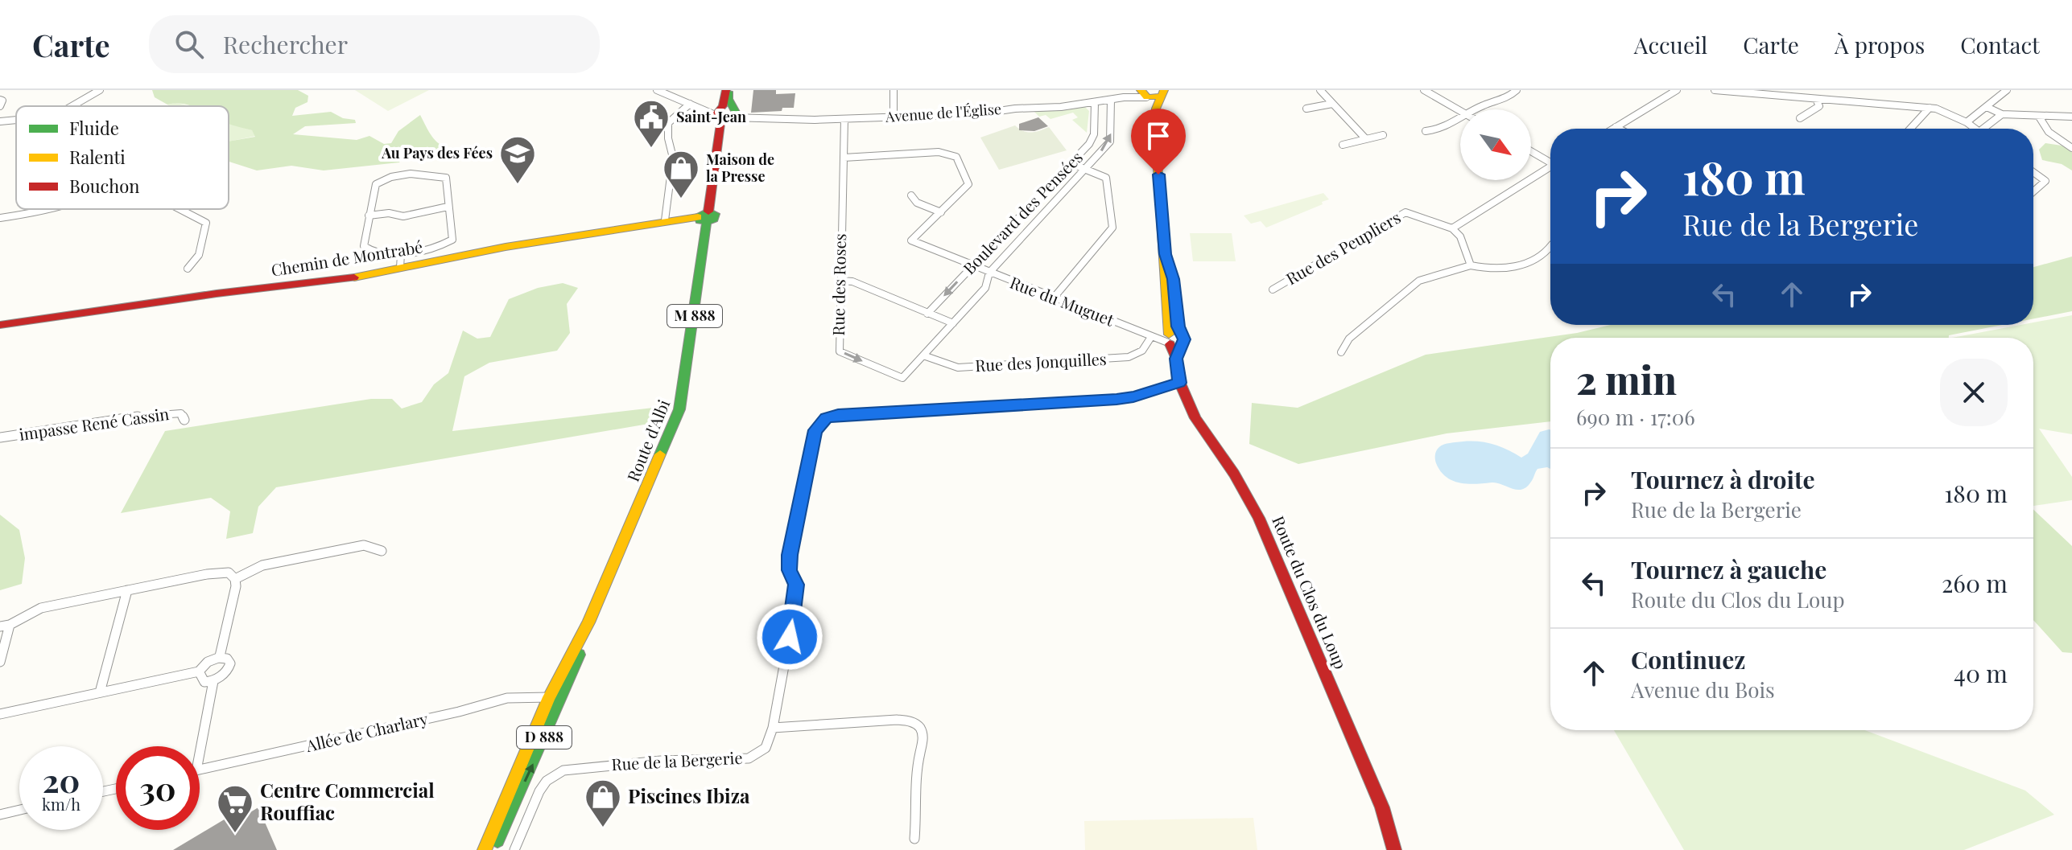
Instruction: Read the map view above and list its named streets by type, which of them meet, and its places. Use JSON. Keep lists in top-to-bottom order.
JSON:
{
  "streets": {
    "street": [
      "Avenue de l'Église",
      "Boulevard des Pensées",
      "Rue des Peupliers",
      "Chemin de Montrabé",
      "Rue des Roses",
      "Rue du Muguet",
      "M 888",
      "Rue des Jonquilles",
      "impasse René Cassin",
      "Route d'Albi",
      "Route du Clos du Loup",
      "Allée de Charlary",
      "D 888",
      "Rue de la Bergerie"
    ]
  },
  "crossings": [
    ["Avenue de l'Église", "Boulevard des Pensées"],
    ["Avenue de l'Église", "Rue des Roses"],
    ["Avenue de l'Église", "Route d'Albi"],
    ["Boulevard des Pensées", "Rue des Roses"],
    ["Boulevard des Pensées", "Rue du Muguet"],
    ["Boulevard des Pensées", "Rue des Jonquilles"],
    ["Chemin de Montrabé", "Route d'Albi"],
    ["Rue des Roses", "Rue des Jonquilles"],
    ["Rue du Muguet", "Rue des Jonquilles"],
    ["Rue du Muguet", "Route du Clos du Loup"],
    ["Route d'Albi", "Allée de Charlary"],
    ["Route du Clos du Loup", "Rue de la Bergerie"]
  ],
  "places": {
    "public building": ["Saint-Jean"],
    "school or university": ["Au Pays des Fées"],
    "shop": ["Maison de la Presse", "Piscines Ibiza"],
    "supermarket": ["Centre Commercial Rouffiac"]
  },
  "legend": ["Fluide", "Ralenti", "Bouchon"],
  "north": "bottom right",
  "page": {
    "header": "Carte",
    "search": "Rechercher",
    "nav": [
      "Accueil",
      "Carte",
      "À propos",
      "Contact"
    ],
    "turn": ["180 m", "Rue de la Bergerie"],
    "heading": ["2 min", "690 m · 17:06"],
    "list": [
      {
        "name": "Tournez à droite",
        "note": "Rue de la Bergerie",
        "value": "180 m"
      },
      {
        "name": "Tournez à gauche",
        "note": "Route du Clos du Loup",
        "value": "260 m"
      },
      {
        "name": "Continuez",
        "note": "Avenue du Bois",
        "value": "40 m"
      }
    ],
    "speed": "20 km/h",
    "limit": "30"
  }
}
